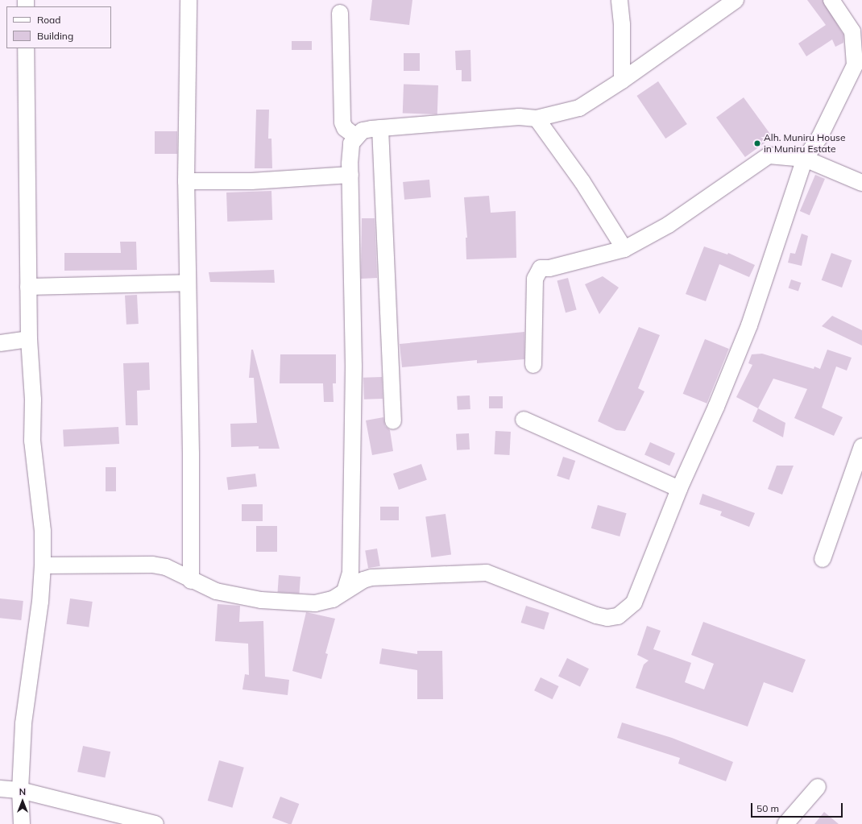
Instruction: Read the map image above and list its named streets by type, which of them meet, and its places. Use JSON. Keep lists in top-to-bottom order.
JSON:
{
  "places": ["Alh. Muniru House in Muniru Estate"],
  "legend": ["Road", "Building"],
  "scale_bar": "50 m",
  "north": "top"
}
